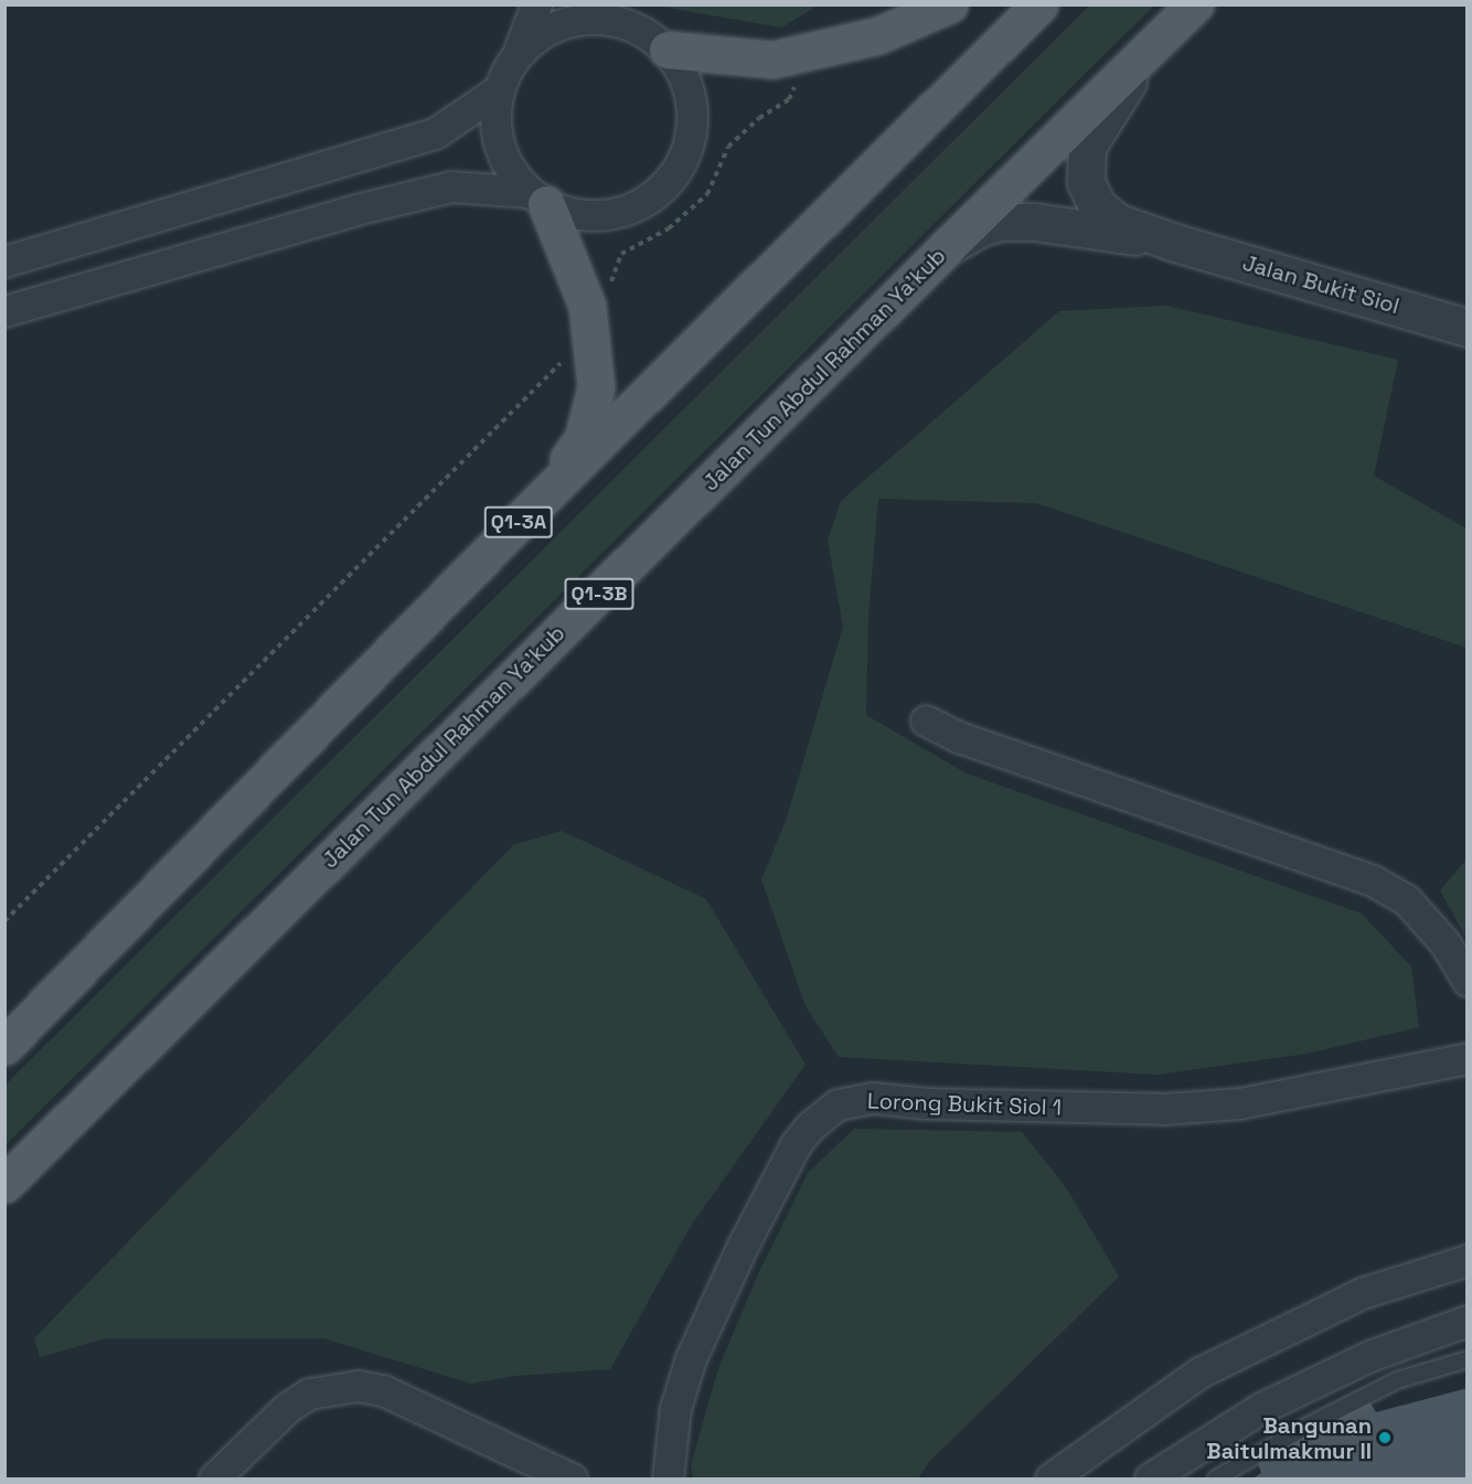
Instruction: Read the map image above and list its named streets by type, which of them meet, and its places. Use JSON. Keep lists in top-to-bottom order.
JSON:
{
  "streets": {
    "main road": ["Jalan Tun Abdul Rahman Ya'kub", "Q1-3A", "Q1-3B"],
    "street": ["Jalan Bukit Siol", "Lorong Bukit Siol 1"]
  },
  "places": ["Bangunan Baitulmakmur II"]
}
